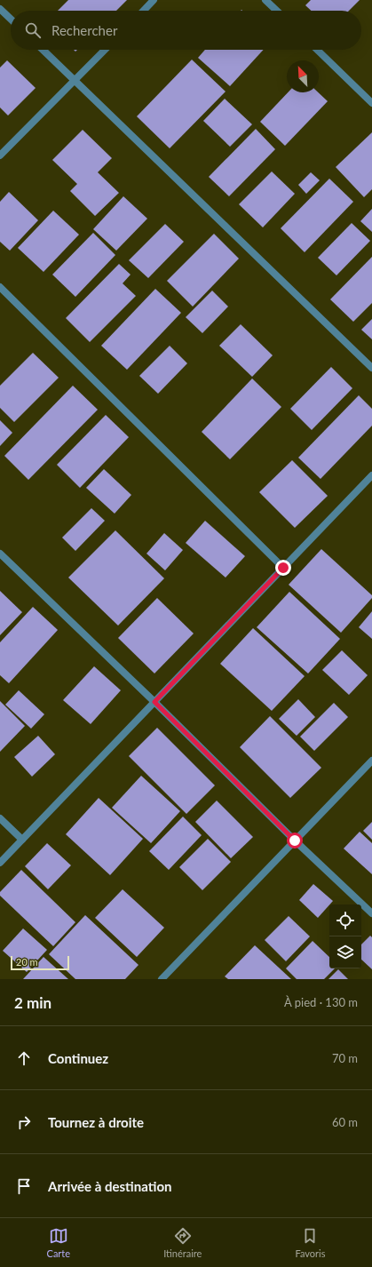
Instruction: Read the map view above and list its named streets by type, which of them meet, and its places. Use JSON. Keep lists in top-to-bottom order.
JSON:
{
  "scale_bar": "20 m",
  "north": "top left",
  "page": {
    "search": "Rechercher",
    "scale": "20 m",
    "heading": ["2 min", "À pied · 130 m"],
    "list": [
      ["Continuez", "70 m"],
      ["Tournez à droite", "60 m"],
      "Arrivée à destination"
    ],
    "nav": ["Carte", "Itinéraire", "Favoris"]
  }
}
